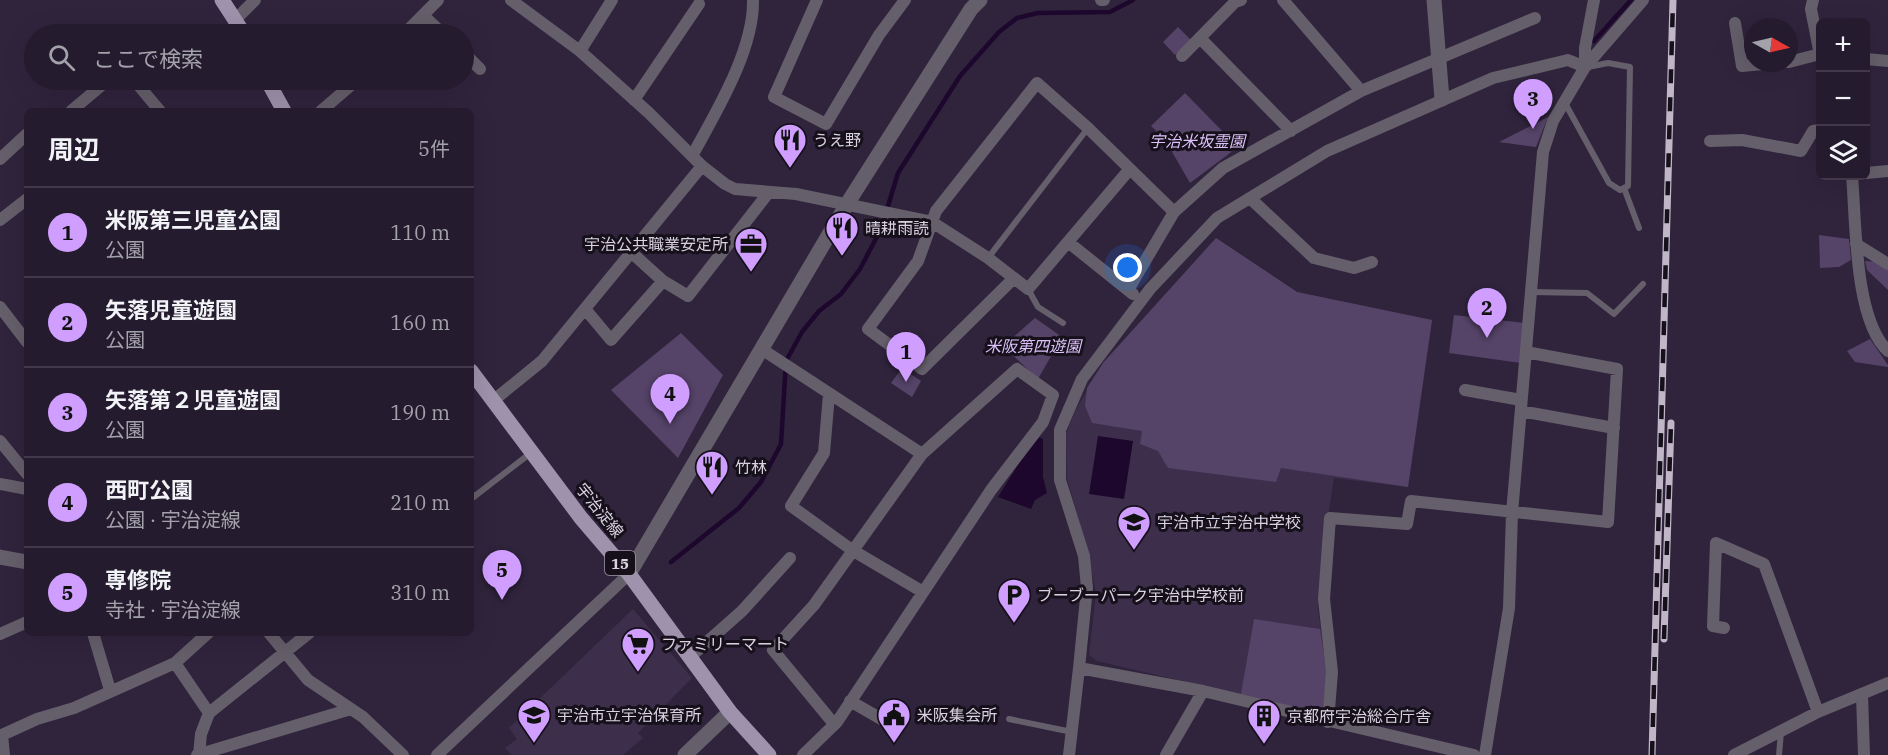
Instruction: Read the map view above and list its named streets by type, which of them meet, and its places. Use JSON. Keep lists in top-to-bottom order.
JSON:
{
  "streets": {
    "main road": ["宇治淀線", "15"]
  },
  "parks": ["宇治米坂霊園", "米阪第四遊園"],
  "places": {
    "restaurant": ["うえ野", "晴耕雨読", "竹林"],
    "office": ["宇治公共職業安定所"],
    "school or university": ["宇治市立宇治中学校", "宇治市立宇治保育所"],
    "parking": ["ブーブーパーク宇治中学校前"],
    "supermarket": ["ファミリーマート"],
    "public building": ["米阪集会所"],
    "building": ["京都府宇治総合庁舎"]
  },
  "north": "right",
  "page": {
    "map_buttons": ["+", "−"],
    "search": "ここで検索",
    "pins": [
      "3",
      "2",
      "1",
      "4",
      "5"
    ],
    "heading": ["周辺", "5件"],
    "list": [
      {
        "mark": "1",
        "name": "米阪第三児童公園",
        "note": "公園",
        "value": "110 m"
      },
      {
        "mark": "2",
        "name": "矢落児童遊園",
        "note": "公園",
        "value": "160 m"
      },
      {
        "mark": "3",
        "name": "矢落第２児童遊園",
        "note": "公園",
        "value": "190 m"
      },
      {
        "mark": "4",
        "name": "西町公園",
        "note": "公園 · 宇治淀線",
        "value": "210 m"
      },
      {
        "mark": "5",
        "name": "専修院",
        "note": "寺社 · 宇治淀線",
        "value": "310 m"
      }
    ]
  }
}
